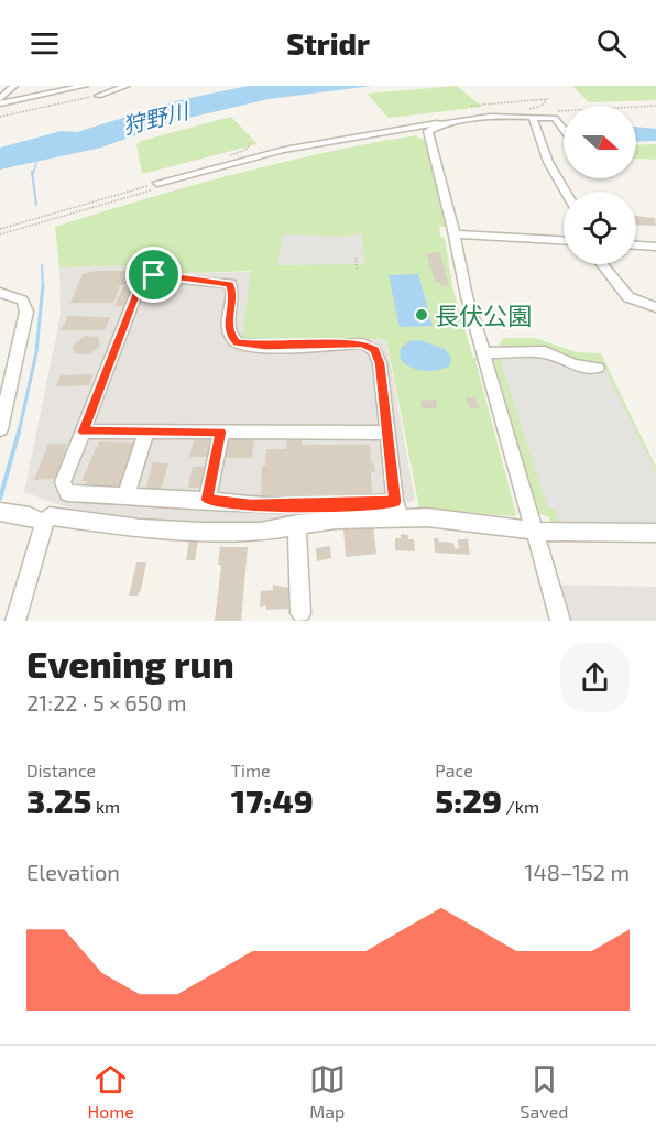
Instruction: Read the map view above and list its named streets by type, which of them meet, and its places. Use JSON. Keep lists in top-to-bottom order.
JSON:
{
  "water": ["狩野川"],
  "places": ["長伏公園"],
  "north": "right",
  "page": {
    "header": "Stridr",
    "heading": ["Evening run", "21:22 · 5 × 650 m"],
    "stats": [
      ["Distance", "3.25 km"],
      ["Time", "17:49"],
      ["Pace", "5:29 /km"]
    ],
    "chart": ["Elevation", "148–152 m"],
    "tabs": ["Home", "Map", "Saved"]
  }
}
